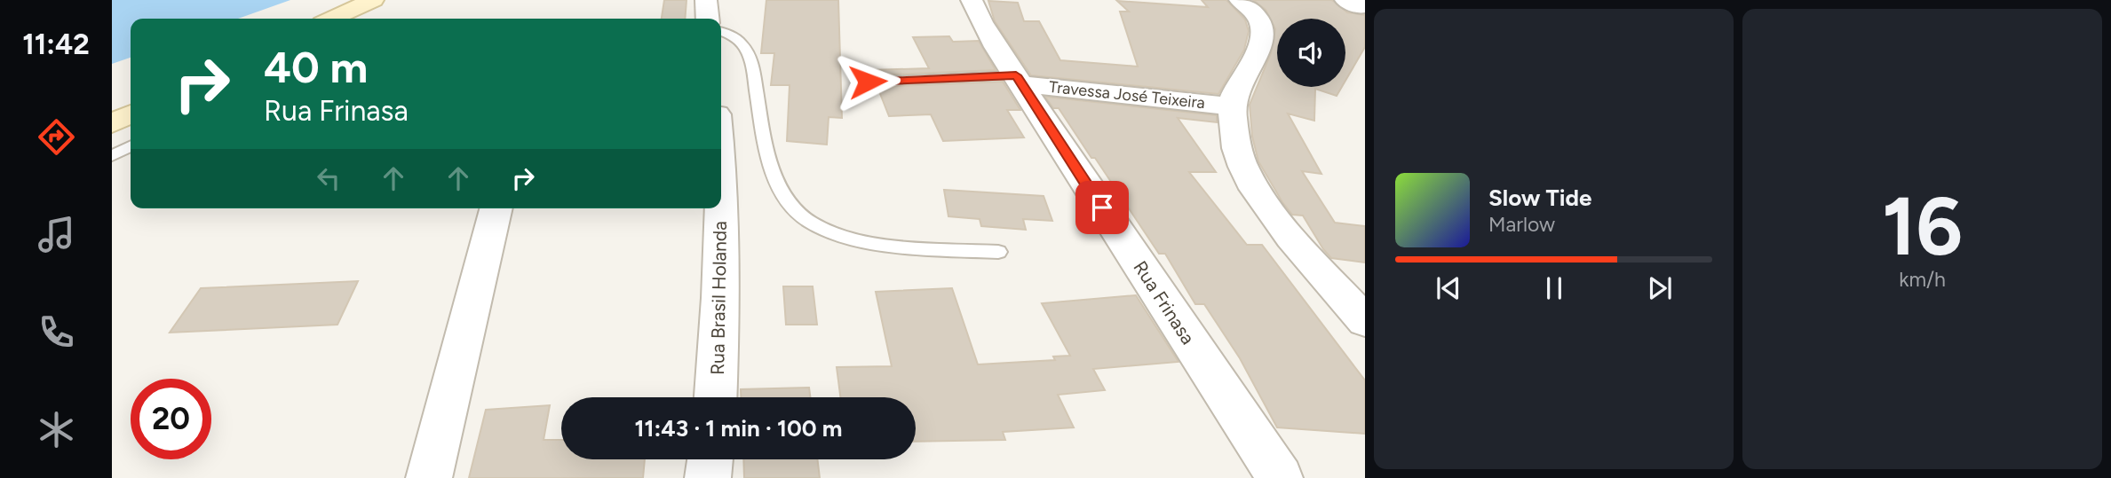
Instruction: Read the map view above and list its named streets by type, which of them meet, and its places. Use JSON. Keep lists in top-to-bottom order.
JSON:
{
  "streets": {
    "street": ["Travessa José Teixeira", "Rua Brasil Holanda", "Rua Frinasa"]
  },
  "crossings": [
    ["Travessa José Teixeira", "Rua Frinasa"]
  ],
  "page": {
    "tabs": "11:42",
    "tile": ["16", "km/h"],
    "turn": ["40 m", "Rua Frinasa"],
    "song": ["Slow Tide", "Marlow"],
    "limit": "20",
    "trip": "11:43 · 1 min · 100 m"
  }
}
